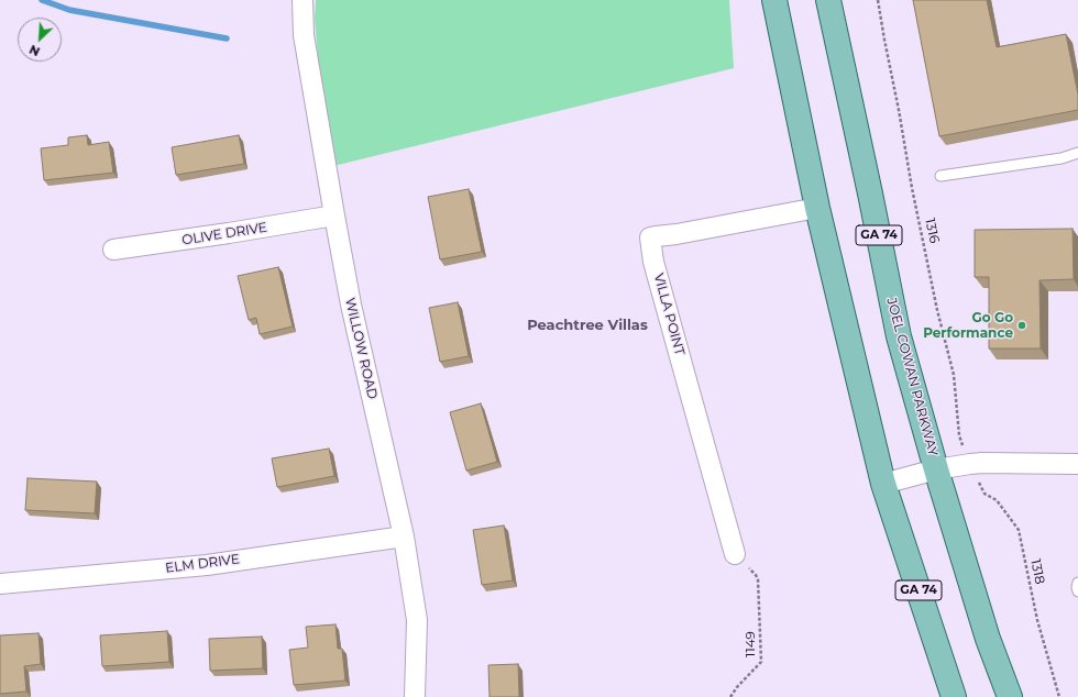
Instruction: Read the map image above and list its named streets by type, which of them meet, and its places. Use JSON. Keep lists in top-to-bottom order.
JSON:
{
  "streets": {
    "main road": ["GA 74", "JOEL COWAN PARKWAY"],
    "street": [
      "OLIVE DRIVE",
      "VILLA POINT",
      "WILLOW ROAD",
      "ELM DRIVE"
    ],
    "path": ["1316", "1318", "1149"]
  },
  "crossings": [
    ["1316", "1318"],
    ["OLIVE DRIVE", "WILLOW ROAD"],
    ["GA 74", "VILLA POINT"],
    ["WILLOW ROAD", "ELM DRIVE"]
  ],
  "districts": ["Peachtree Villas"],
  "places": ["Go Go Performance"],
  "north": "bottom left"
}
